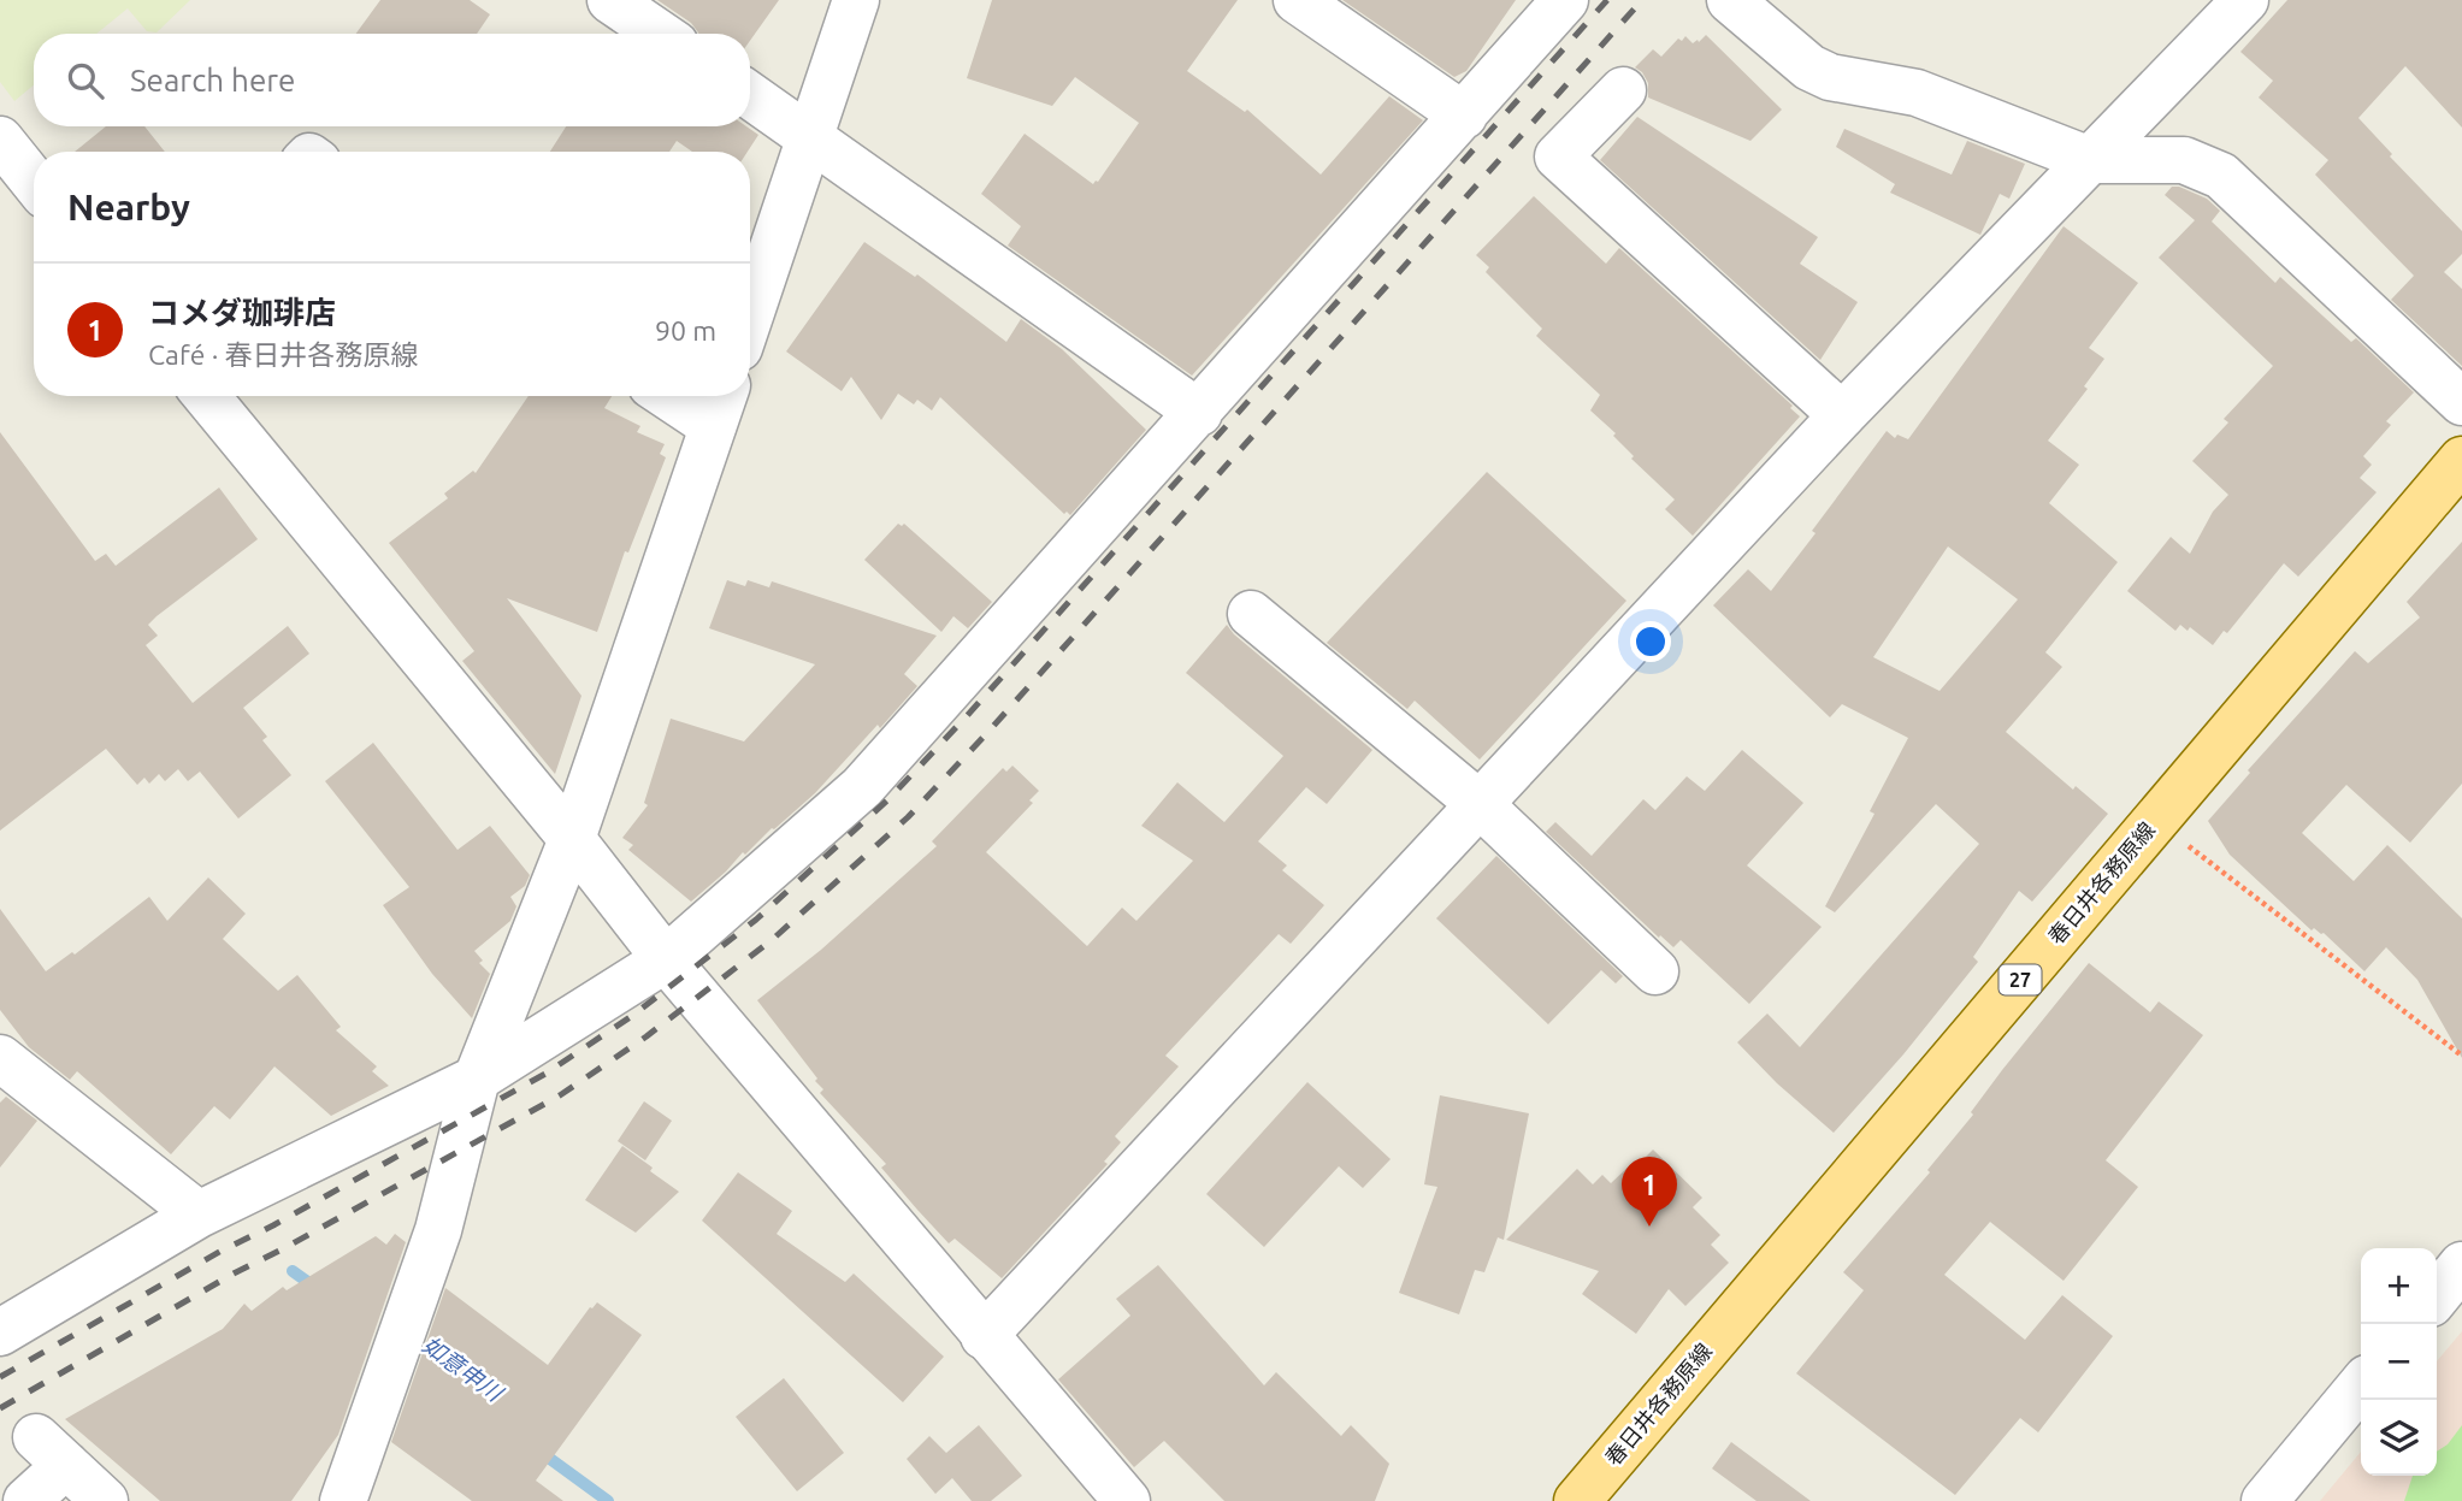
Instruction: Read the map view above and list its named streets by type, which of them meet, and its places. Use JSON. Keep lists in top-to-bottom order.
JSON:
{
  "streets": {
    "main road": ["春日井各務原線", "27"]
  },
  "water": ["如意申川"],
  "page": {
    "search": "Search here",
    "heading": "Nearby",
    "list": [
      {
        "mark": "1",
        "name": "コメダ珈琲店",
        "note": "Café · 春日井各務原線",
        "value": "90 m"
      }
    ],
    "pins": "1",
    "map_buttons": ["+", "−"]
  }
}
